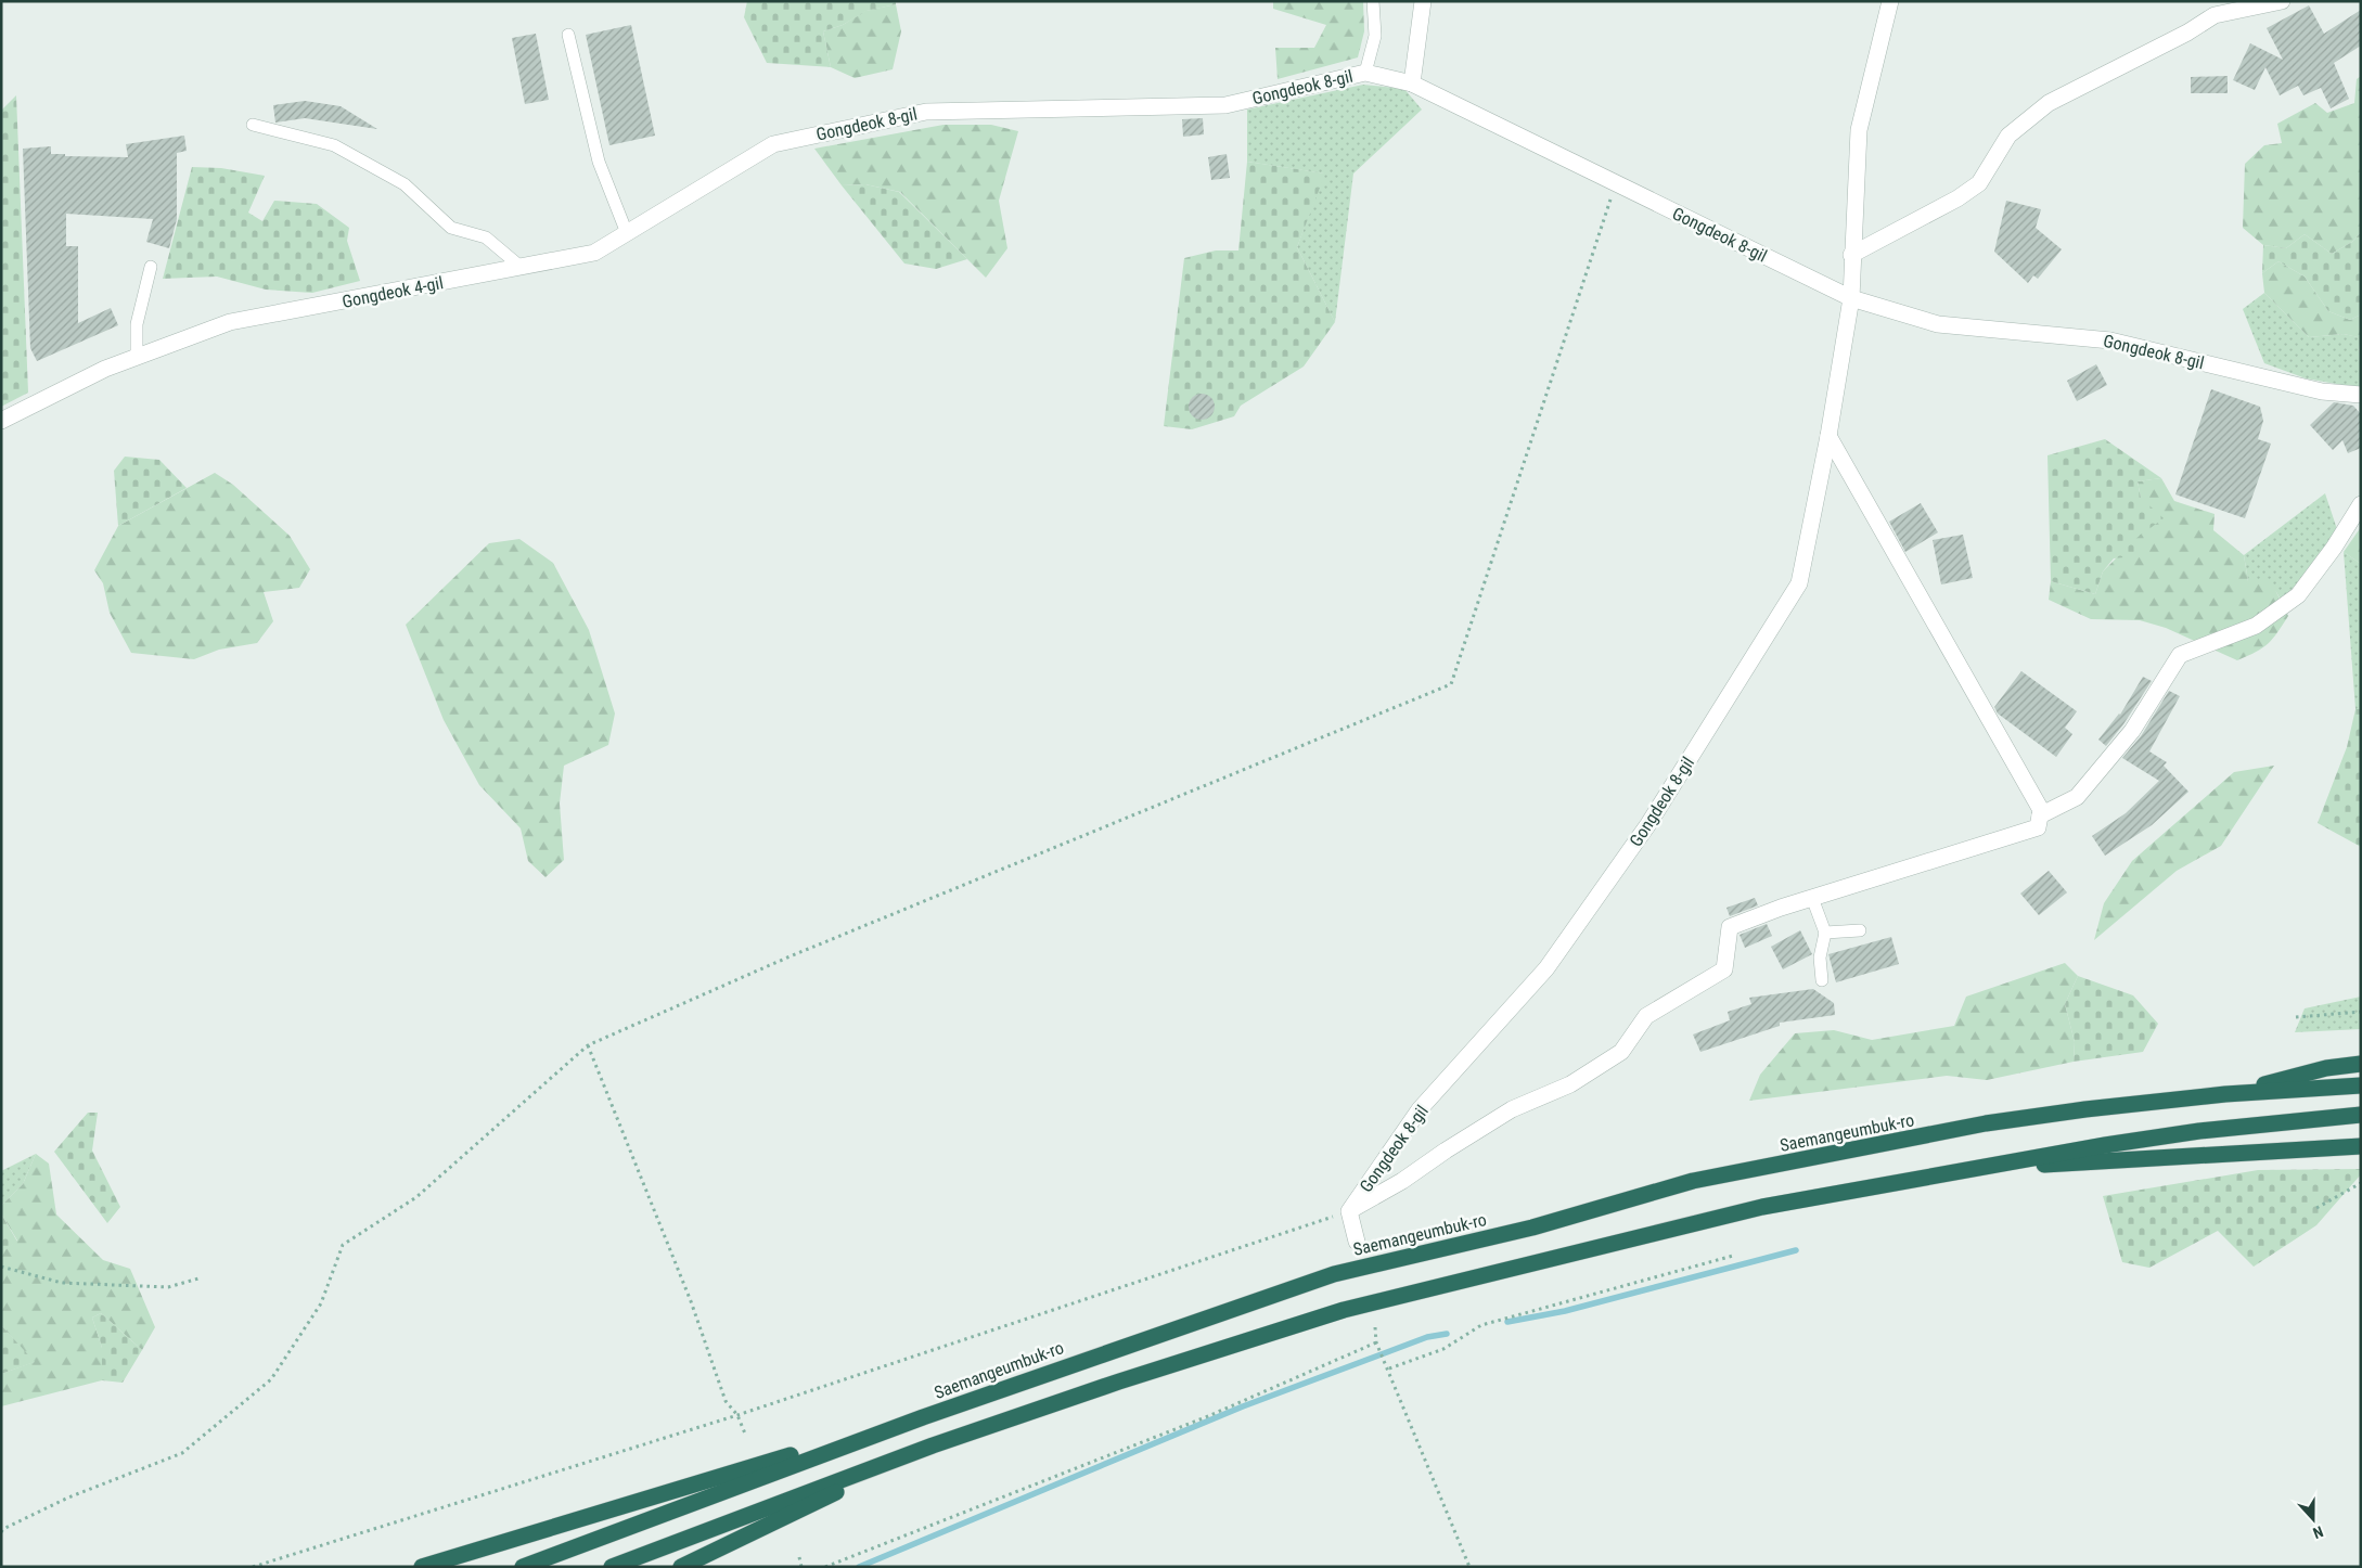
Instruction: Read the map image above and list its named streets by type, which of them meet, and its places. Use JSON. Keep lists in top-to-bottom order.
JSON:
{
  "streets": {
    "highway": ["Saemangeumbuk-ro"],
    "street": ["Gongdeok 8-gil", "Gongdeok 4-gil"]
  },
  "crossings": [
    ["Gongdeok 8-gil", "Gongdeok 4-gil"]
  ],
  "north": "bottom"
}
